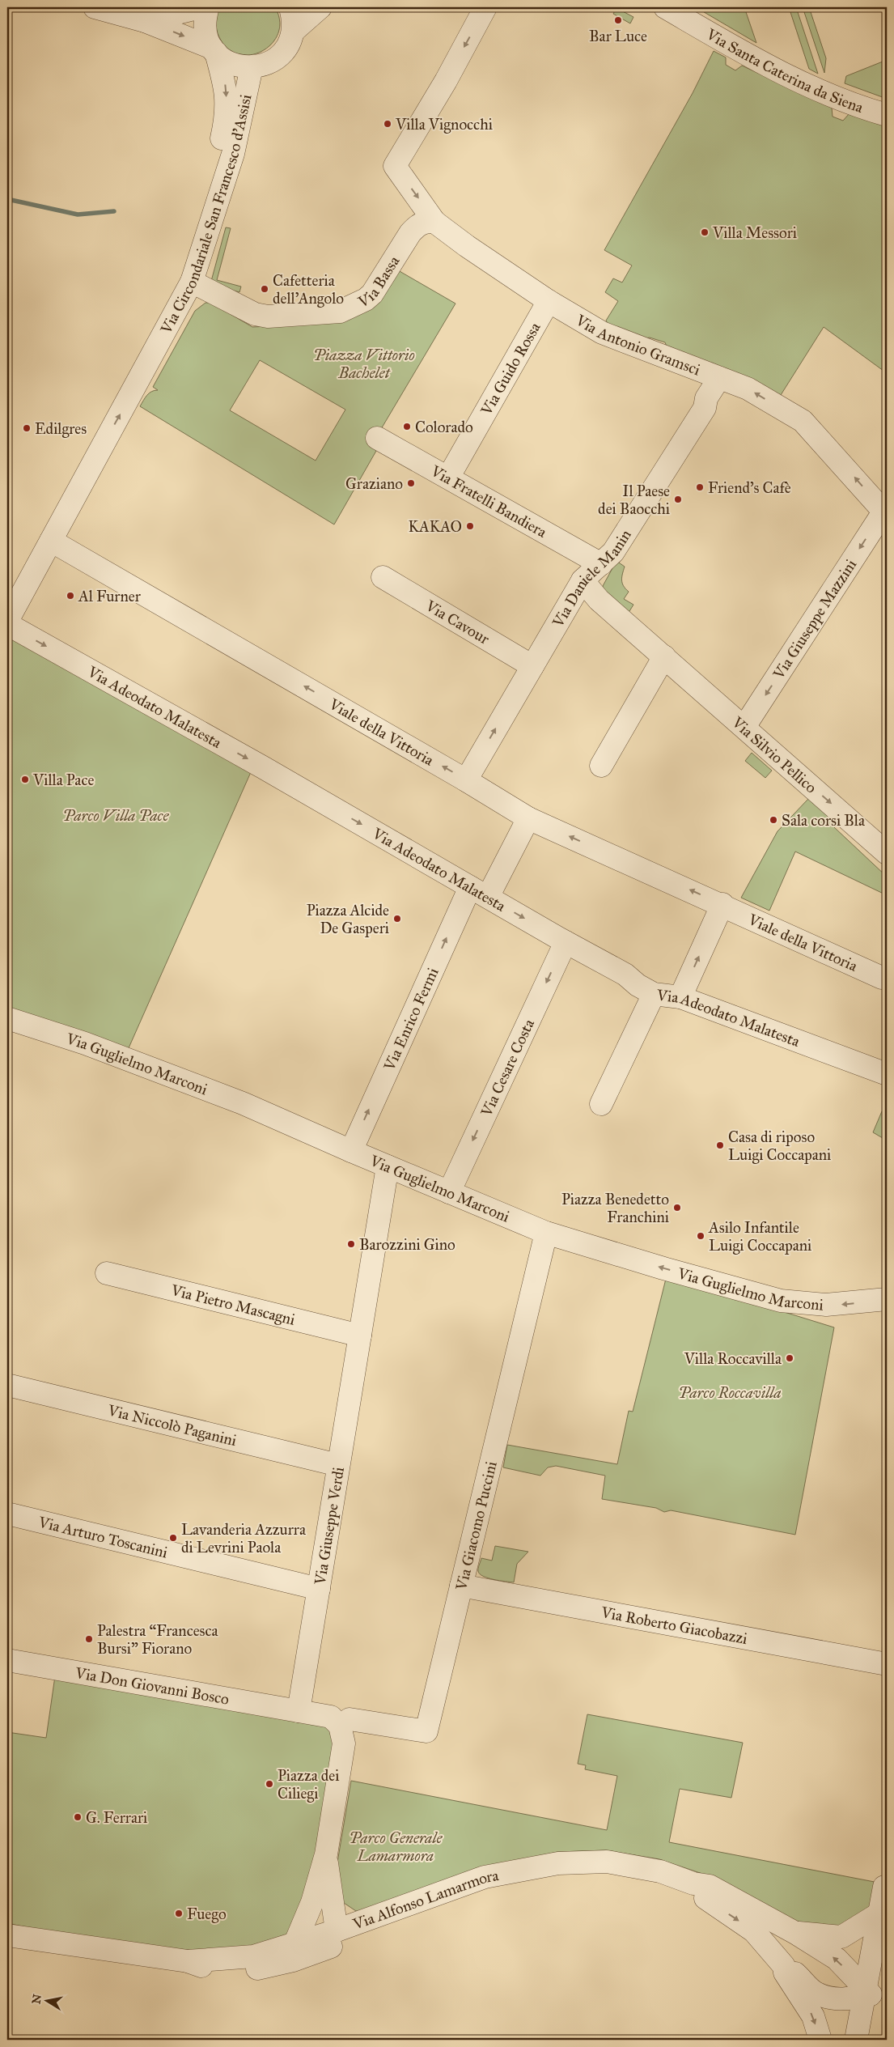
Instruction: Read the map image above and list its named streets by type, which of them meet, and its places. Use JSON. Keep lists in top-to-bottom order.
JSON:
{
  "streets": {
    "street": [
      "Via Santa Caterina da Siena",
      "Via Circondariale San Francesco d'Assisi",
      "Via Bassa",
      "Via Antonio Gramsci",
      "Via Guido Rossa",
      "Via Fratelli Bandiera",
      "Via Daniele Manin",
      "Via Giuseppe Mazzini",
      "Via Cavour",
      "Via Adeodato Malatesta",
      "Viale della Vittoria",
      "Via Silvio Pellico",
      "Via Enrico Fermi",
      "Via Guglielmo Marconi",
      "Via Cesare Costa",
      "Via Pietro Mascagni",
      "Via Niccolò Paganini",
      "Via Giacomo Puccini",
      "Via Giuseppe Verdi",
      "Via Arturo Toscanini",
      "Via Roberto Giacobazzi",
      "Via Don Giovanni Bosco",
      "Via Alfonso Lamarmora"
    ]
  },
  "crossings": [
    ["Via Circondariale San Francesco d'Assisi", "Via Bassa"],
    ["Via Circondariale San Francesco d'Assisi", "Viale della Vittoria"],
    ["Via Bassa", "Via Antonio Gramsci"],
    ["Via Antonio Gramsci", "Via Guido Rossa"],
    ["Via Antonio Gramsci", "Via Daniele Manin"],
    ["Via Antonio Gramsci", "Via Giuseppe Mazzini"],
    ["Via Guido Rossa", "Via Fratelli Bandiera"],
    ["Via Fratelli Bandiera", "Via Daniele Manin"],
    ["Via Daniele Manin", "Via Cavour"],
    ["Via Daniele Manin", "Viale della Vittoria"],
    ["Via Daniele Manin", "Via Silvio Pellico"],
    ["Via Giuseppe Mazzini", "Via Silvio Pellico"],
    ["Via Adeodato Malatesta", "Via Enrico Fermi"],
    ["Via Adeodato Malatesta", "Via Cesare Costa"],
    ["Viale della Vittoria", "Via Enrico Fermi"],
    ["Via Enrico Fermi", "Via Guglielmo Marconi"],
    ["Via Guglielmo Marconi", "Via Cesare Costa"],
    ["Via Guglielmo Marconi", "Via Giacomo Puccini"],
    ["Via Guglielmo Marconi", "Via Giuseppe Verdi"],
    ["Via Pietro Mascagni", "Via Giuseppe Verdi"],
    ["Via Niccolò Paganini", "Via Giuseppe Verdi"],
    ["Via Giacomo Puccini", "Via Roberto Giacobazzi"],
    ["Via Giuseppe Verdi", "Via Arturo Toscanini"],
    ["Via Giuseppe Verdi", "Via Don Giovanni Bosco"]
  ],
  "one_way": [
    "Via Giuseppe Mazzini",
    "Via Adeodato Malatesta",
    "Viale della Vittoria",
    "Via Silvio Pellico",
    "Via Enrico Fermi",
    "Via Guglielmo Marconi"
  ],
  "parks": [
    "Piazza Vittorio Bachelet",
    "Parco Villa Pace",
    "Parco Roccavilla",
    "Parco Generale Lamarmora"
  ],
  "places": [
    "Bar Luce",
    "Villa Vignocchi",
    "Villa Messori",
    "Cafetteria dell'Angolo",
    "Colorado",
    "Edilgres",
    "Graziano",
    "Friend's Cafè",
    "Il Paese dei Baocchi",
    "KAKAO",
    "Al Furner",
    "Villa Pace",
    "Sala corsi Bla",
    "Piazza Alcide De Gasperi",
    "Casa di riposo Luigi Coccapani",
    "Piazza Benedetto Franchini",
    "Asilo Infantile Luigi Coccapani",
    "Barozzini Gino",
    "Villa Roccavilla",
    "Lavanderia Azzurra di Levrini Paola",
    "Palestra “Francesca Bursi” Fiorano",
    "Piazza dei Ciliegi",
    "G. Ferrari",
    "Fuego"
  ],
  "north": "left"
}
